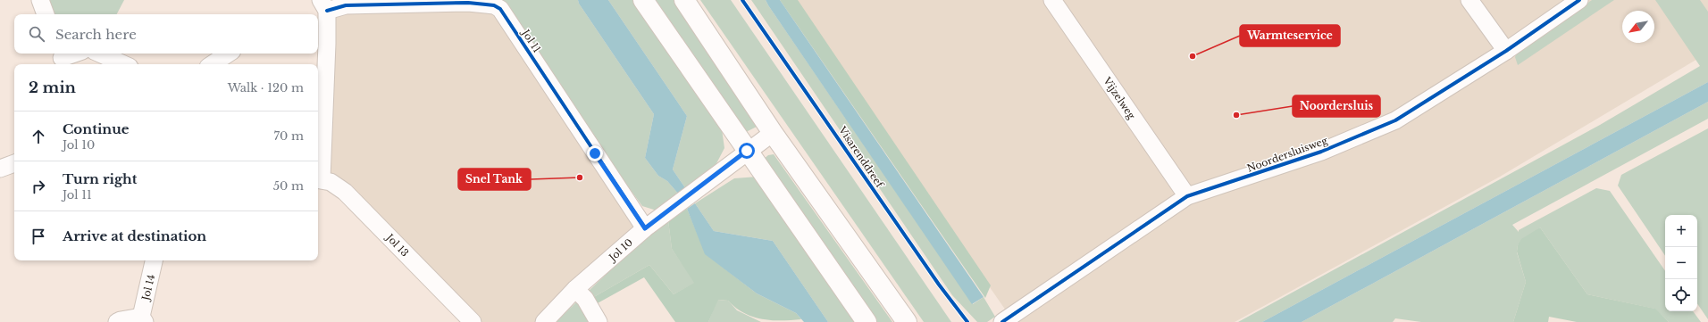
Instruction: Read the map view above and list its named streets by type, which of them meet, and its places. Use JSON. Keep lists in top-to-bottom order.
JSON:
{
  "streets": {
    "street": [
      "Jol 11",
      "Vijzelweg",
      "Noordersluisweg",
      "Jol 13",
      "Jol 10",
      "Jol 14"
    ],
    "cycle path": ["Visarenddreef"]
  },
  "crossings": [
    ["Jol 11", "Jol 13"],
    ["Jol 11", "Jol 10"],
    ["Vijzelweg", "Noordersluisweg"]
  ],
  "places": ["Warmteservice", "Noordersluis", "Snel Tank"],
  "north": "bottom left",
  "page": {
    "search": "Search here",
    "heading": ["2 min", "Walk · 120 m"],
    "list": [
      ["Continue", "Jol 10", "70 m"],
      ["Turn right", "Jol 11", "50 m"],
      "Arrive at destination"
    ],
    "map_buttons": ["+", "−"]
  }
}
